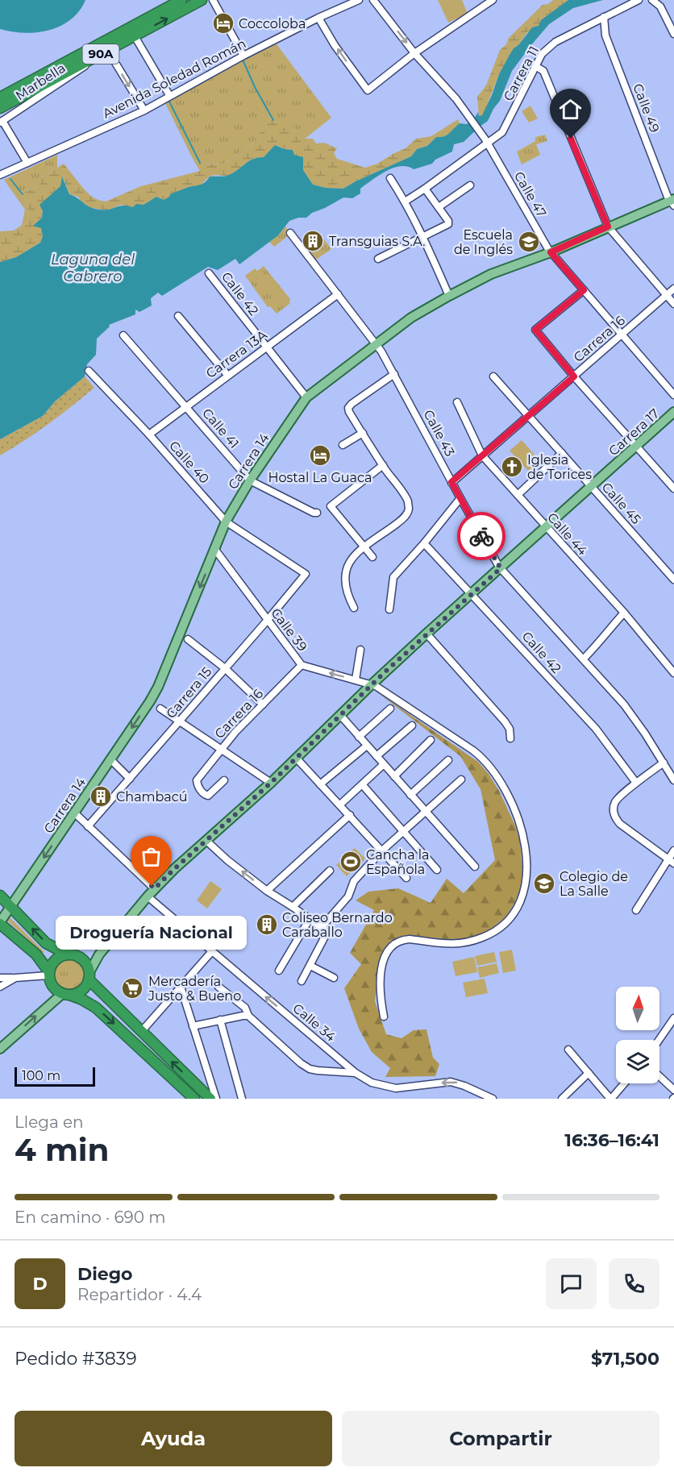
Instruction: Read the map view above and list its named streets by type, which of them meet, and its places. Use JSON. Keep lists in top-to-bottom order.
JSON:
{
  "streets": {
    "highway": ["90A"],
    "main road": ["Carrera 17", "Carrera 14"],
    "street": [
      "Carrera 11",
      "Avenida Soledad Román",
      "Marbella",
      "Calle 49",
      "Calle 47",
      "Calle 42",
      "Carrera 16",
      "Carrera 13A",
      "Calle 41",
      "Calle 43",
      "Calle 40",
      "Calle 45",
      "Calle 44",
      "Calle 39",
      "Carrera 15",
      "Calle 34"
    ]
  },
  "crossings": [
    ["90A", "Marbella"],
    ["Carrera 11", "Calle 49"],
    ["Carrera 11", "Calle 47"],
    ["Calle 49", "Carrera 14"],
    ["Calle 47", "Carrera 16"],
    ["Calle 47", "Carrera 14"],
    ["Calle 42", "Carrera 13A"],
    ["Calle 42", "Carrera 17"],
    ["Calle 42", "Carrera 14"],
    ["Carrera 16", "Calle 43"],
    ["Carrera 16", "Calle 45"],
    ["Carrera 16", "Calle 44"],
    ["Carrera 16", "Calle 39"],
    ["Carrera 13A", "Calle 41"],
    ["Carrera 13A", "Calle 43"],
    ["Carrera 13A", "Calle 40"],
    ["Calle 41", "Carrera 14"],
    ["Carrera 17", "Calle 43"],
    ["Carrera 17", "Calle 45"],
    ["Carrera 17", "Calle 44"],
    ["Carrera 17", "Calle 39"],
    ["Carrera 17", "Calle 34"],
    ["Calle 43", "Carrera 14"],
    ["Carrera 14", "Calle 40"],
    ["Carrera 14", "Calle 39"],
    ["Calle 40", "Carrera 15"],
    ["Calle 39", "Carrera 15"]
  ],
  "water": ["Laguna del Cabrero"],
  "places": {
    "hotel": ["Coccoloba", "Hostal La Guaca"],
    "building": ["Transguias S.A.", "Chambacú", "Coliseo Bernardo Caraballo"],
    "school or university": ["Escuela de Inglés", "Colegio de La Salle"],
    "church": ["Iglesia de Torices"],
    "sports": ["Cancha la Española"],
    "other": ["Droguería Nacional"],
    "supermarket": ["Mercadería Justo & Bueno"]
  },
  "scale_bar": "100 m",
  "north": "top",
  "page": {
    "bubble": "Droguería Nacional",
    "scale": "100 m",
    "heading": ["4 min", "Llega en", "16:36–16:41"],
    "panel": [
      "Diego",
      "Repartidor · 4.4",
      "Pedido #3839",
      "$71,500"
    ],
    "bar": "En camino · 690 m",
    "round": "D",
    "buttons": ["Ayuda", "Compartir"]
  }
}
